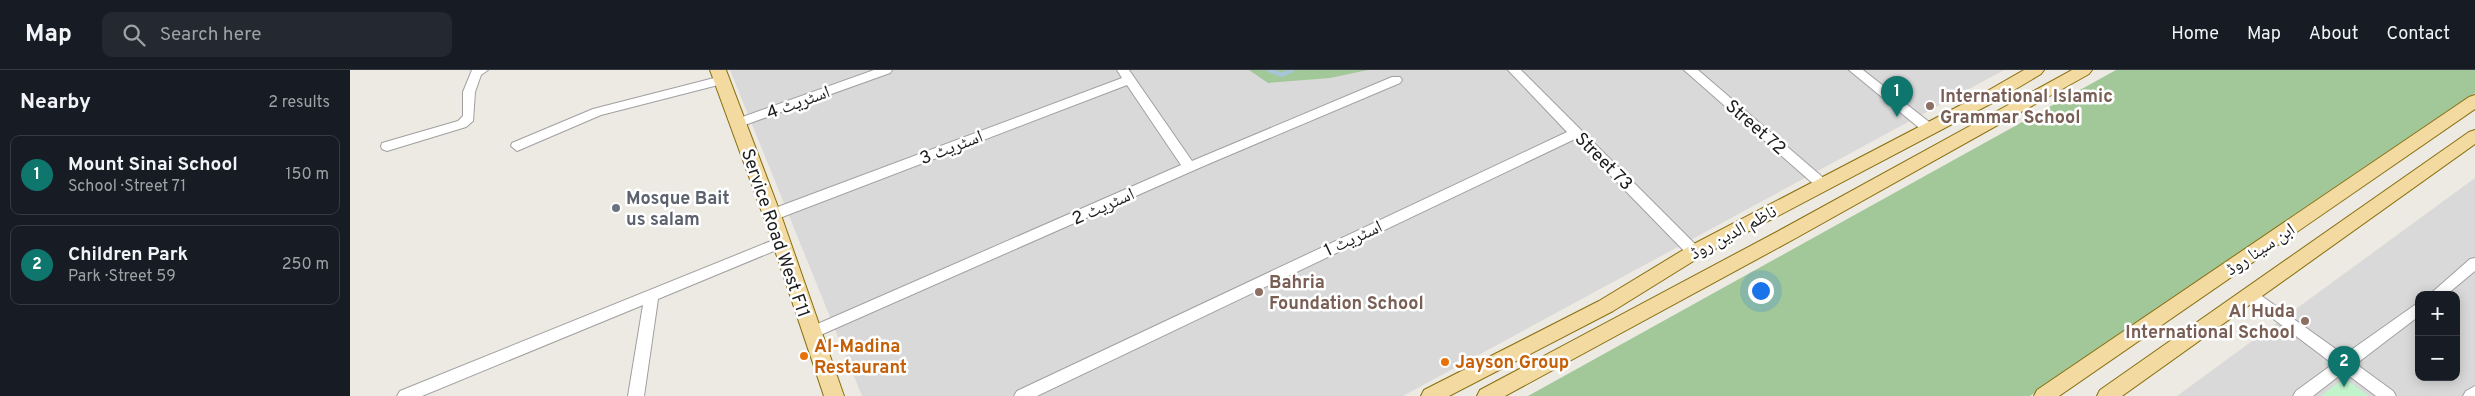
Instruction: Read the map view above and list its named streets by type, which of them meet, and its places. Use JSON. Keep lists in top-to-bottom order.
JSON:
{
  "streets": {
    "main road": ["ناظم الدین روڈ", "Service Road West F11", "ابن سینا روڈ"],
    "street": [
      "اسٹریٹ 4",
      "Street 72",
      "اسٹریٹ 3",
      "Street 73",
      "اسٹریٹ 2",
      "اسٹریٹ 1"
    ]
  },
  "crossings": [
    ["اسٹریٹ 4", "Service Road West F11"],
    ["Street 72", "ناظم الدین روڈ"],
    ["اسٹریٹ 3", "Service Road West F11"],
    ["Street 73", "ناظم الدین روڈ"],
    ["Street 73", "اسٹریٹ 1"],
    ["اسٹریٹ 2", "Service Road West F11"]
  ],
  "places": [
    "International Islamic Grammar School",
    "Mosque Bait us salam",
    "Bahria Foundation School",
    "Al Huda International School",
    "Al-Madina Restaurant",
    "Jayson Group"
  ],
  "page": {
    "header": "Map",
    "search": "Search here",
    "nav": [
      "Home",
      "Map",
      "About",
      "Contact"
    ],
    "heading": ["Nearby", "2 results"],
    "pins": ["1", "2"],
    "list": [
      {
        "mark": "1",
        "name": "Mount Sinai School",
        "note": "School · Street 71",
        "value": "150 m"
      },
      {
        "mark": "2",
        "name": "Children Park",
        "note": "Park · Street 59",
        "value": "250 m"
      }
    ],
    "map_buttons": ["+", "−"]
  }
}
